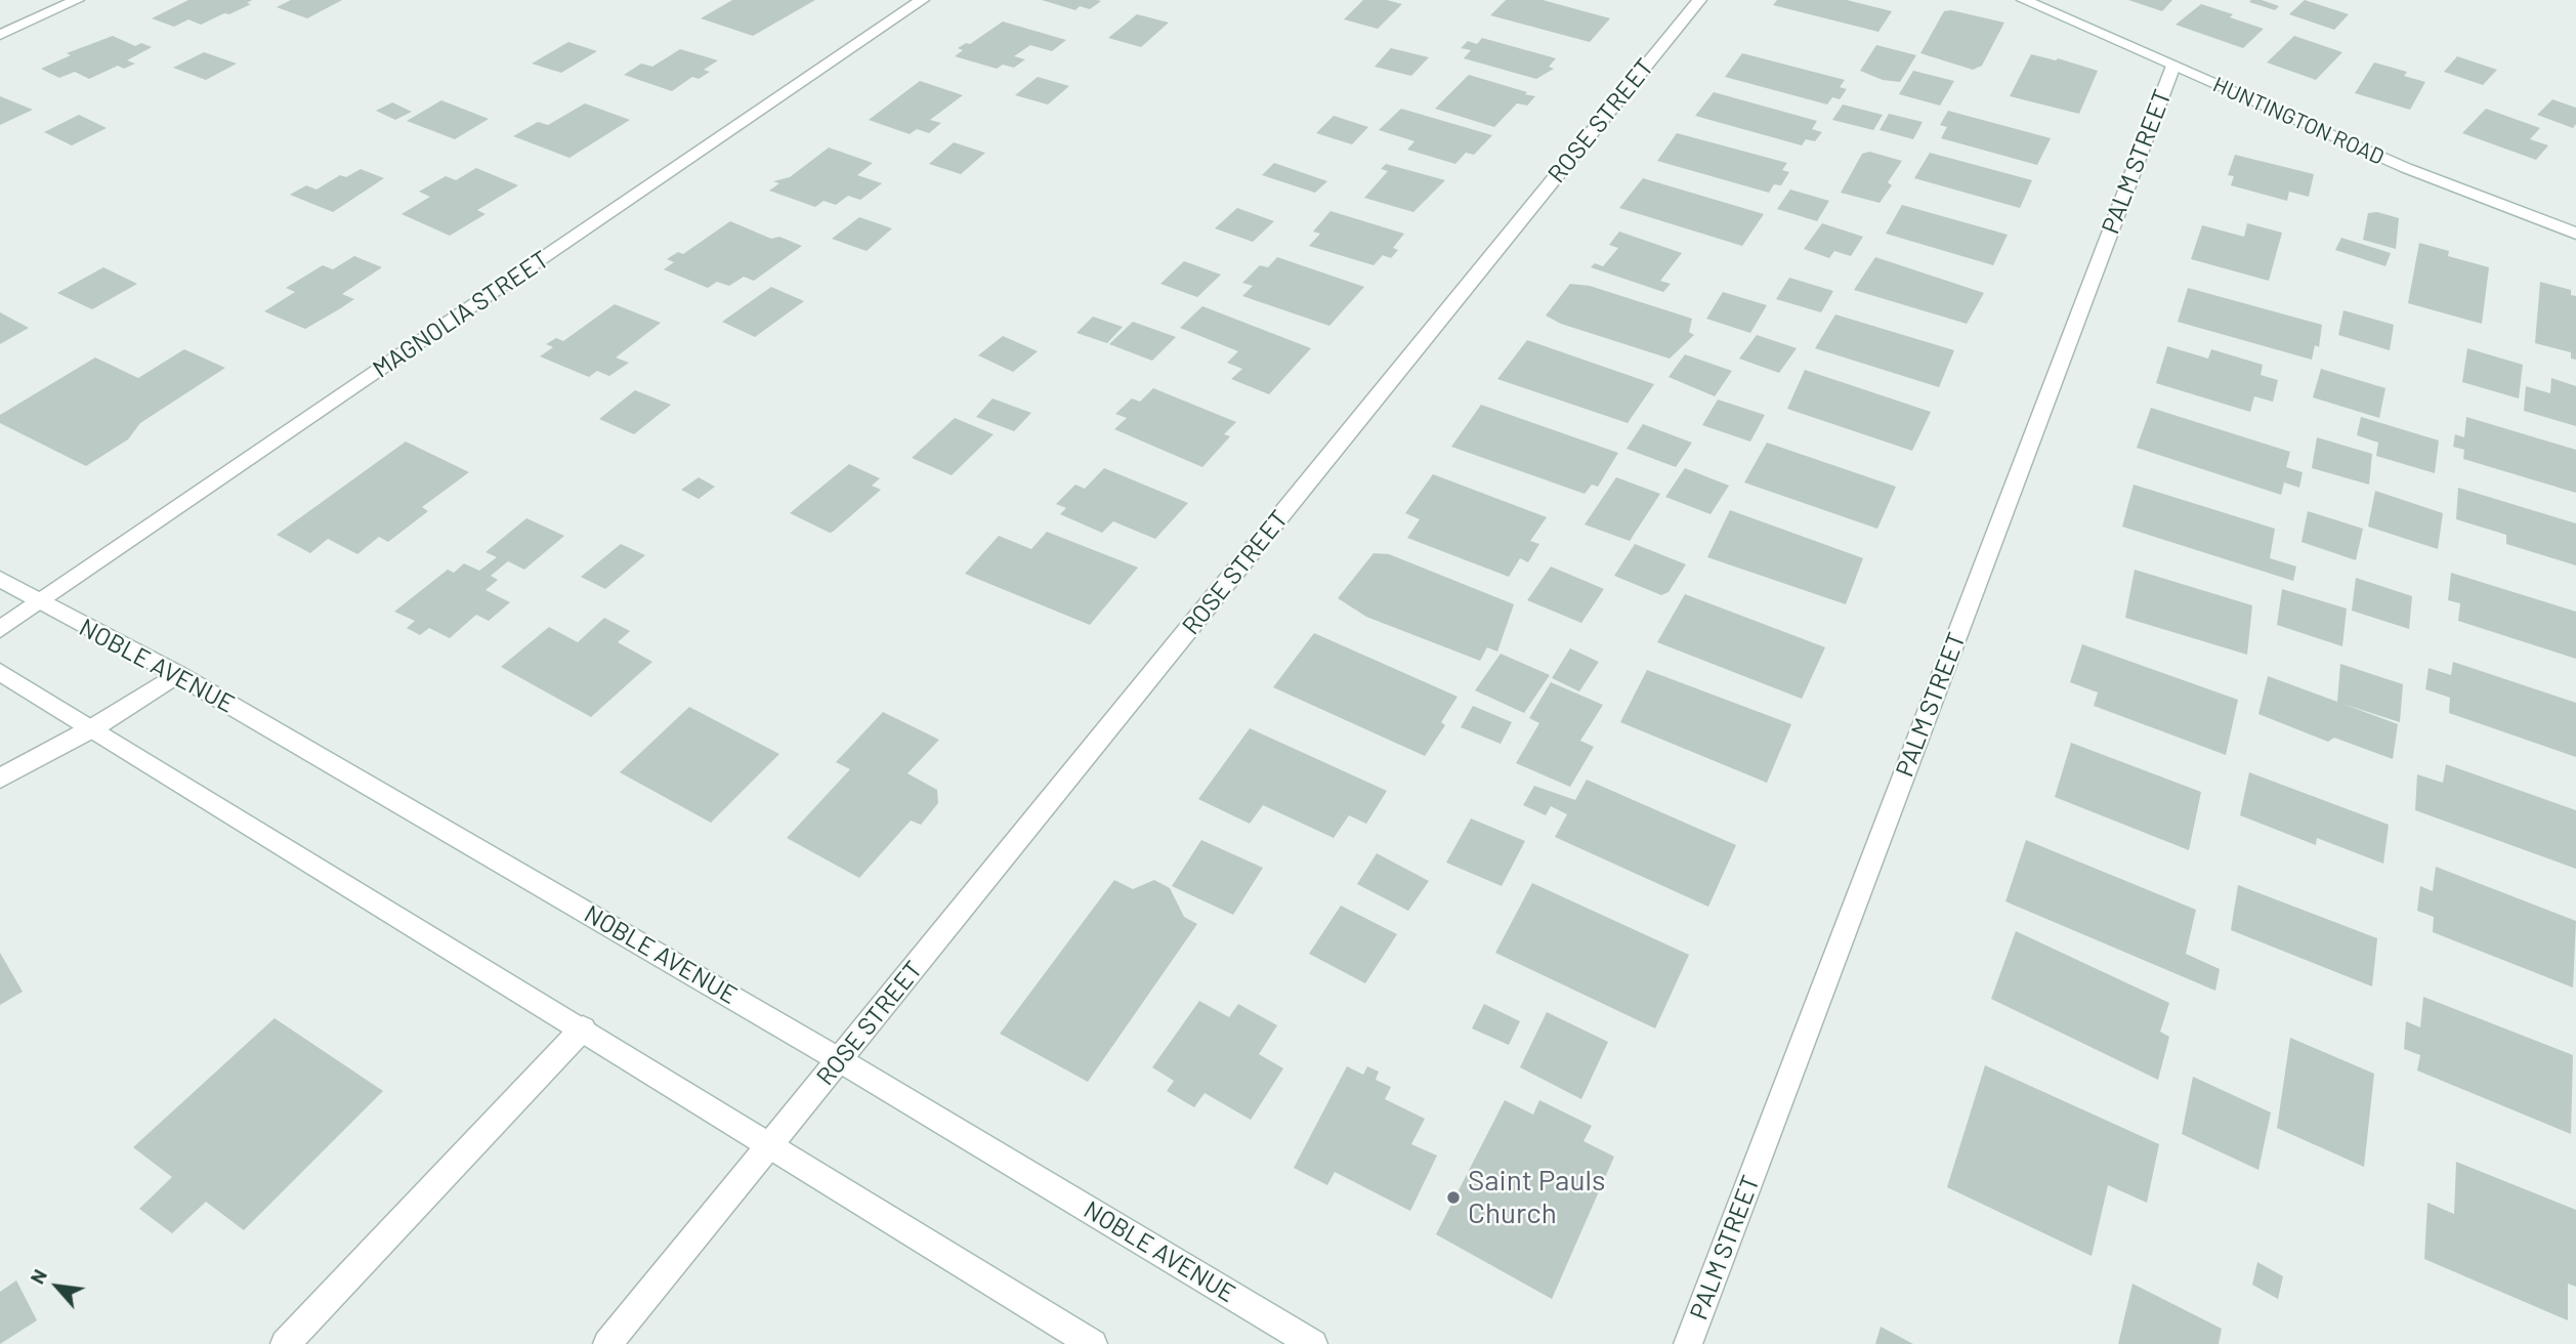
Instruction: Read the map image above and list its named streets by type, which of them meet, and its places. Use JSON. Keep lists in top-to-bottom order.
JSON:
{
  "streets": {
    "street": [
      "ROSE STREET",
      "HUNTINGTON ROAD",
      "PALM STREET",
      "MAGNOLIA STREET",
      "NOBLE AVENUE"
    ]
  },
  "crossings": [
    ["ROSE STREET", "NOBLE AVENUE"],
    ["HUNTINGTON ROAD", "PALM STREET"],
    ["MAGNOLIA STREET", "NOBLE AVENUE"]
  ],
  "places": ["Saint Pauls Church"],
  "north": "top left"
}
